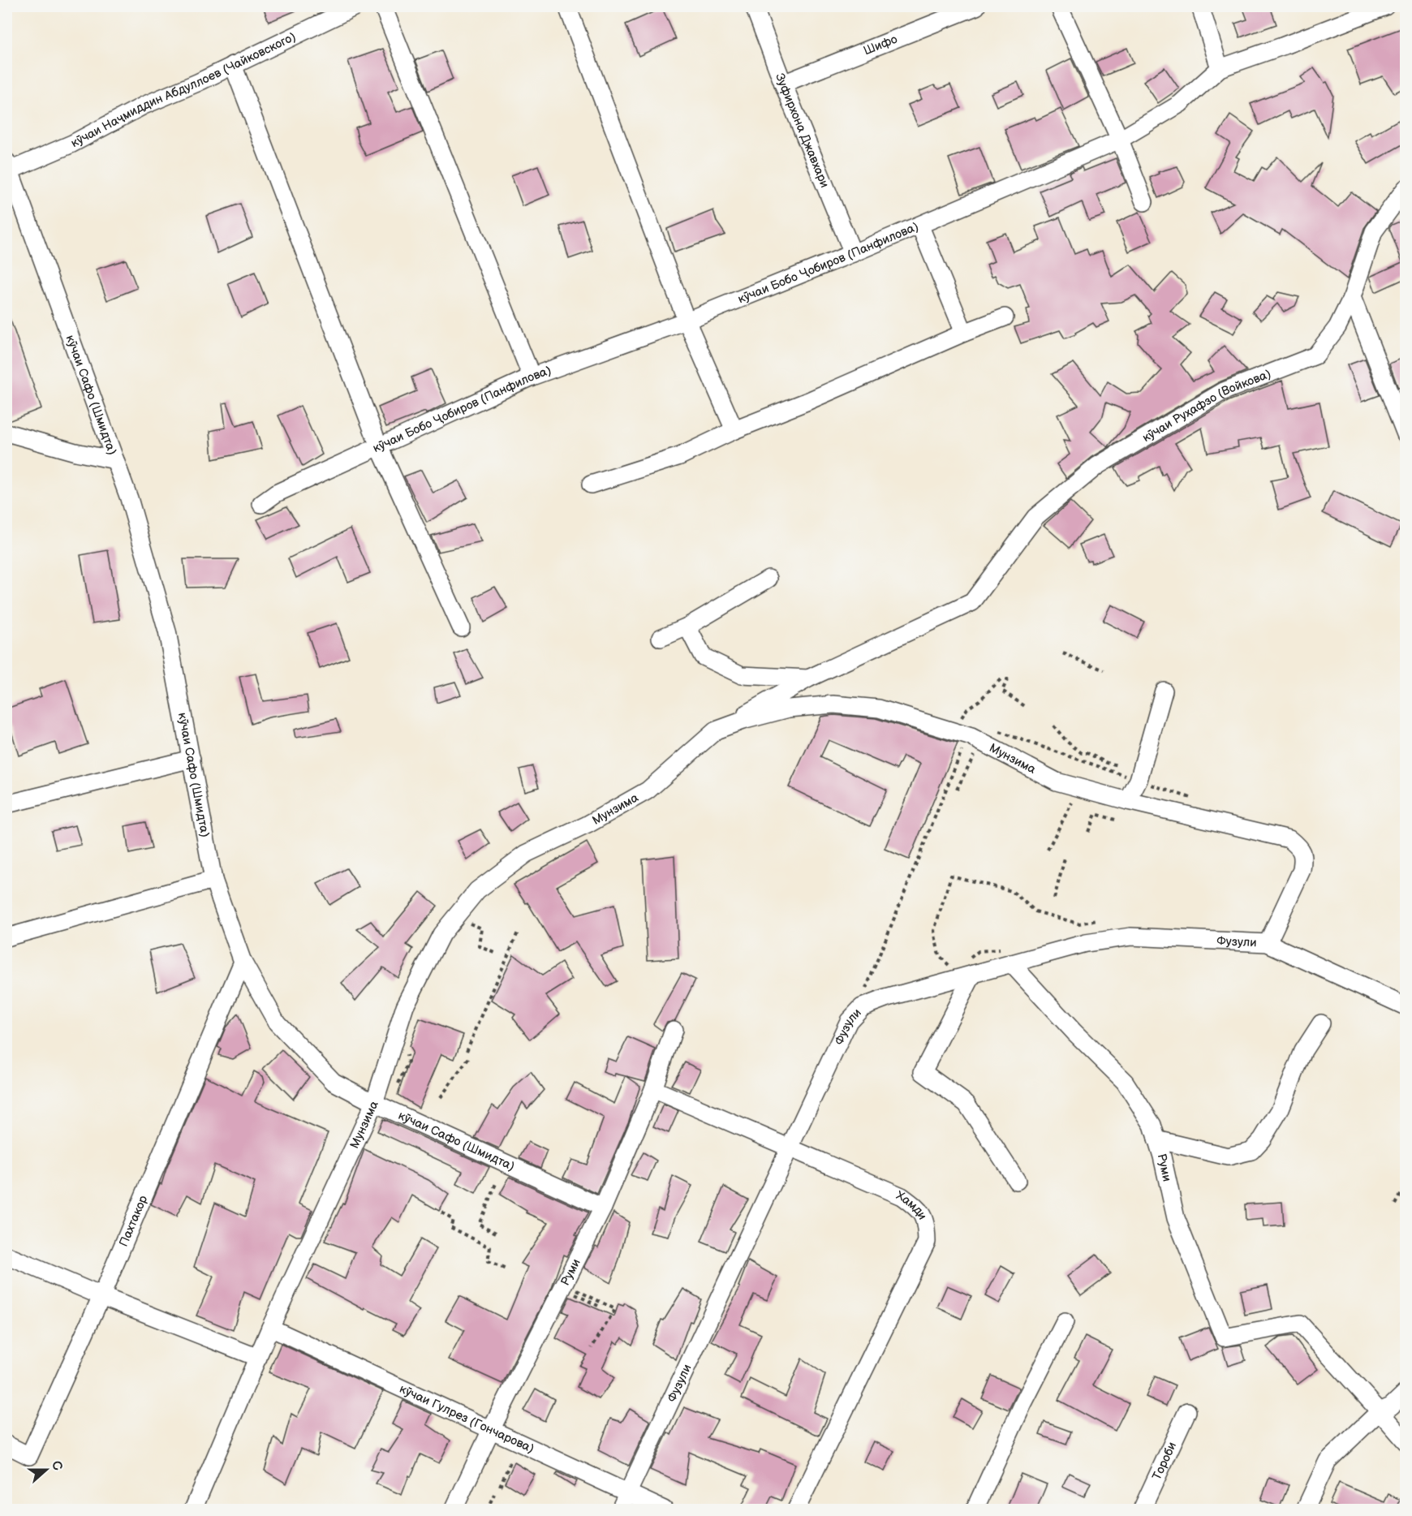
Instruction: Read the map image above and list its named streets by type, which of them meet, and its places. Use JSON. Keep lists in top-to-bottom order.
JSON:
{
  "streets": {
    "street": [
      "Шифо",
      "кӯчаи Наҷмиддин Абдуллоев (Чайковского)",
      "Зуфирхона Джавхари",
      "кӯчаи Бобо Ҷобиров (Панфилова)",
      "кӯчаи Сафо (Шмидта)",
      "кӯчаи Руҳафзо (Войкова)",
      "Мунзима",
      "Фузули",
      "Руми",
      "Хамди",
      "Пахтакор",
      "кӯчаи Гулрез (Гончарова)",
      "Тороби"
    ]
  },
  "crossings": [
    ["Шифо", "Зуфирхона Джавхари"],
    ["кӯчаи Наҷмиддин Абдуллоев (Чайковского)", "кӯчаи Сафо (Шмидта)"],
    ["Зуфирхона Джавхари", "кӯчаи Бобо Ҷобиров (Панфилова)"],
    ["кӯчаи Сафо (Шмидта)", "Мунзима"],
    ["кӯчаи Сафо (Шмидта)", "Руми"],
    ["кӯчаи Сафо (Шмидта)", "Пахтакор"],
    ["Мунзима", "Фузули"],
    ["Мунзима", "кӯчаи Гулрез (Гончарова)"],
    ["Фузули", "Руми"],
    ["Фузули", "Хамди"],
    ["Фузули", "кӯчаи Гулрез (Гончарова)"],
    ["Руми", "Хамди"],
    ["Руми", "кӯчаи Гулрез (Гончарова)"]
  ],
  "north": "right"
}
